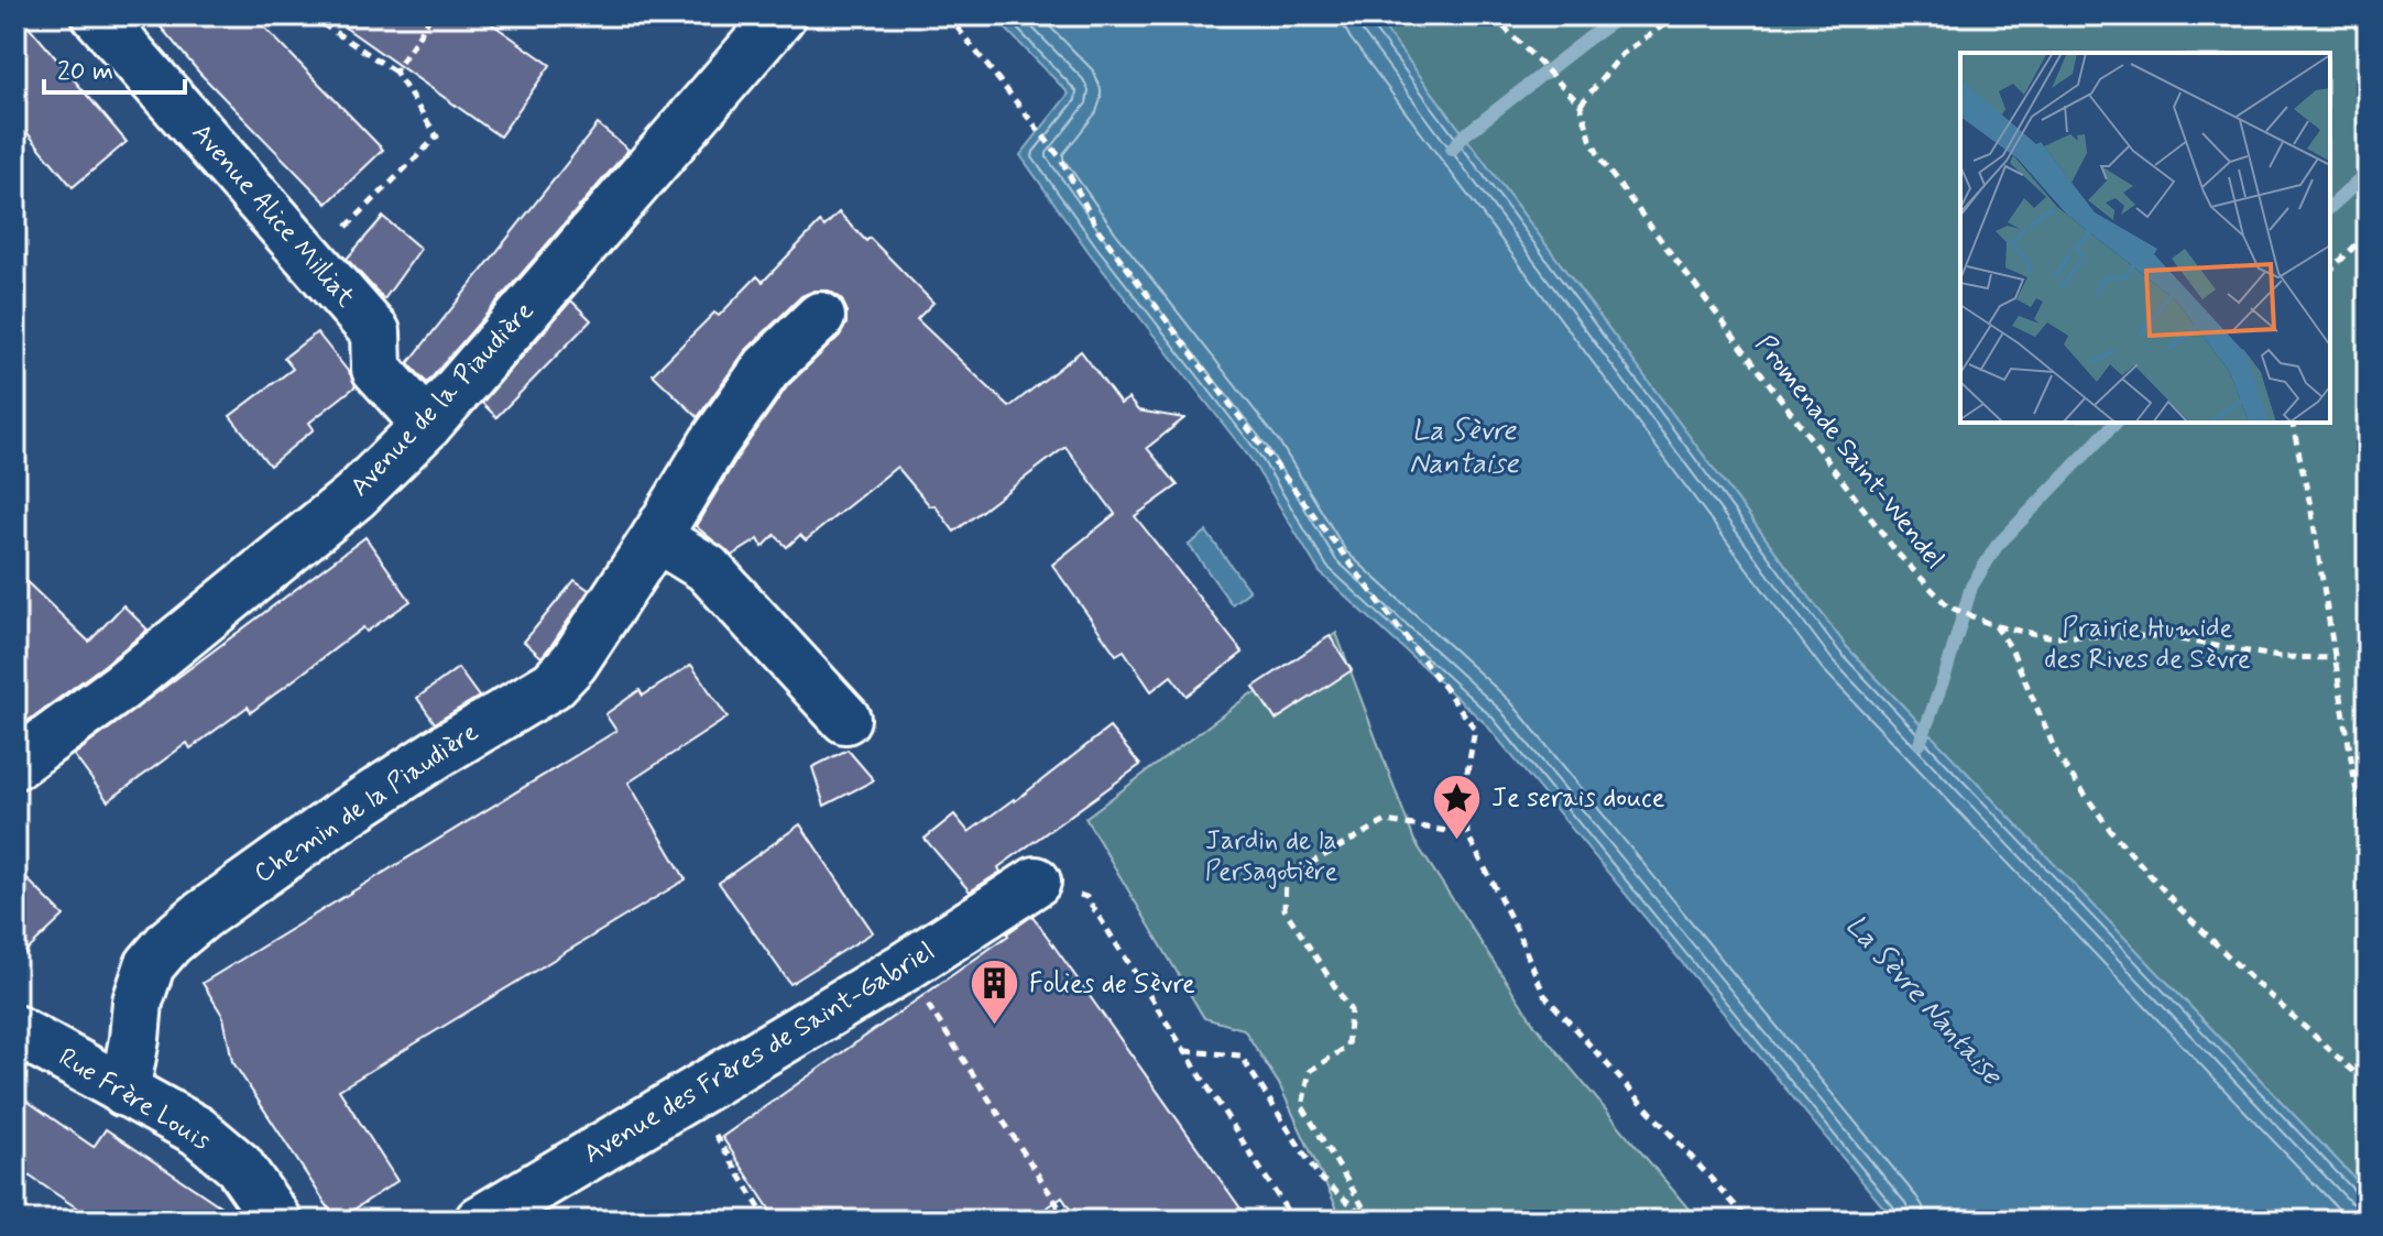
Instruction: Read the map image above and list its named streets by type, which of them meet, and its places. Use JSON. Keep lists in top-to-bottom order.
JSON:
{
  "streets": {
    "street": [
      "Avenue Alice Milliat",
      "Avenue de la Piaudière",
      "Chemin de la Piaudière",
      "Avenue des Frères de Saint-Gabriel",
      "Rue Frère Louis"
    ],
    "path": ["Promenade Saint-Wendel"]
  },
  "crossings": [
    ["Avenue Alice Milliat", "Avenue de la Piaudière"],
    ["Chemin de la Piaudière", "Rue Frère Louis"]
  ],
  "water": ["La Sèvre Nantaise"],
  "parks": ["Prairie Humide des Rives de Sèvre", "Jardin de la Persagotière"],
  "places": {
    "place": ["Je serais douce"],
    "building": ["Folies de Sèvre"]
  },
  "scale_bar": "20 m"
}
